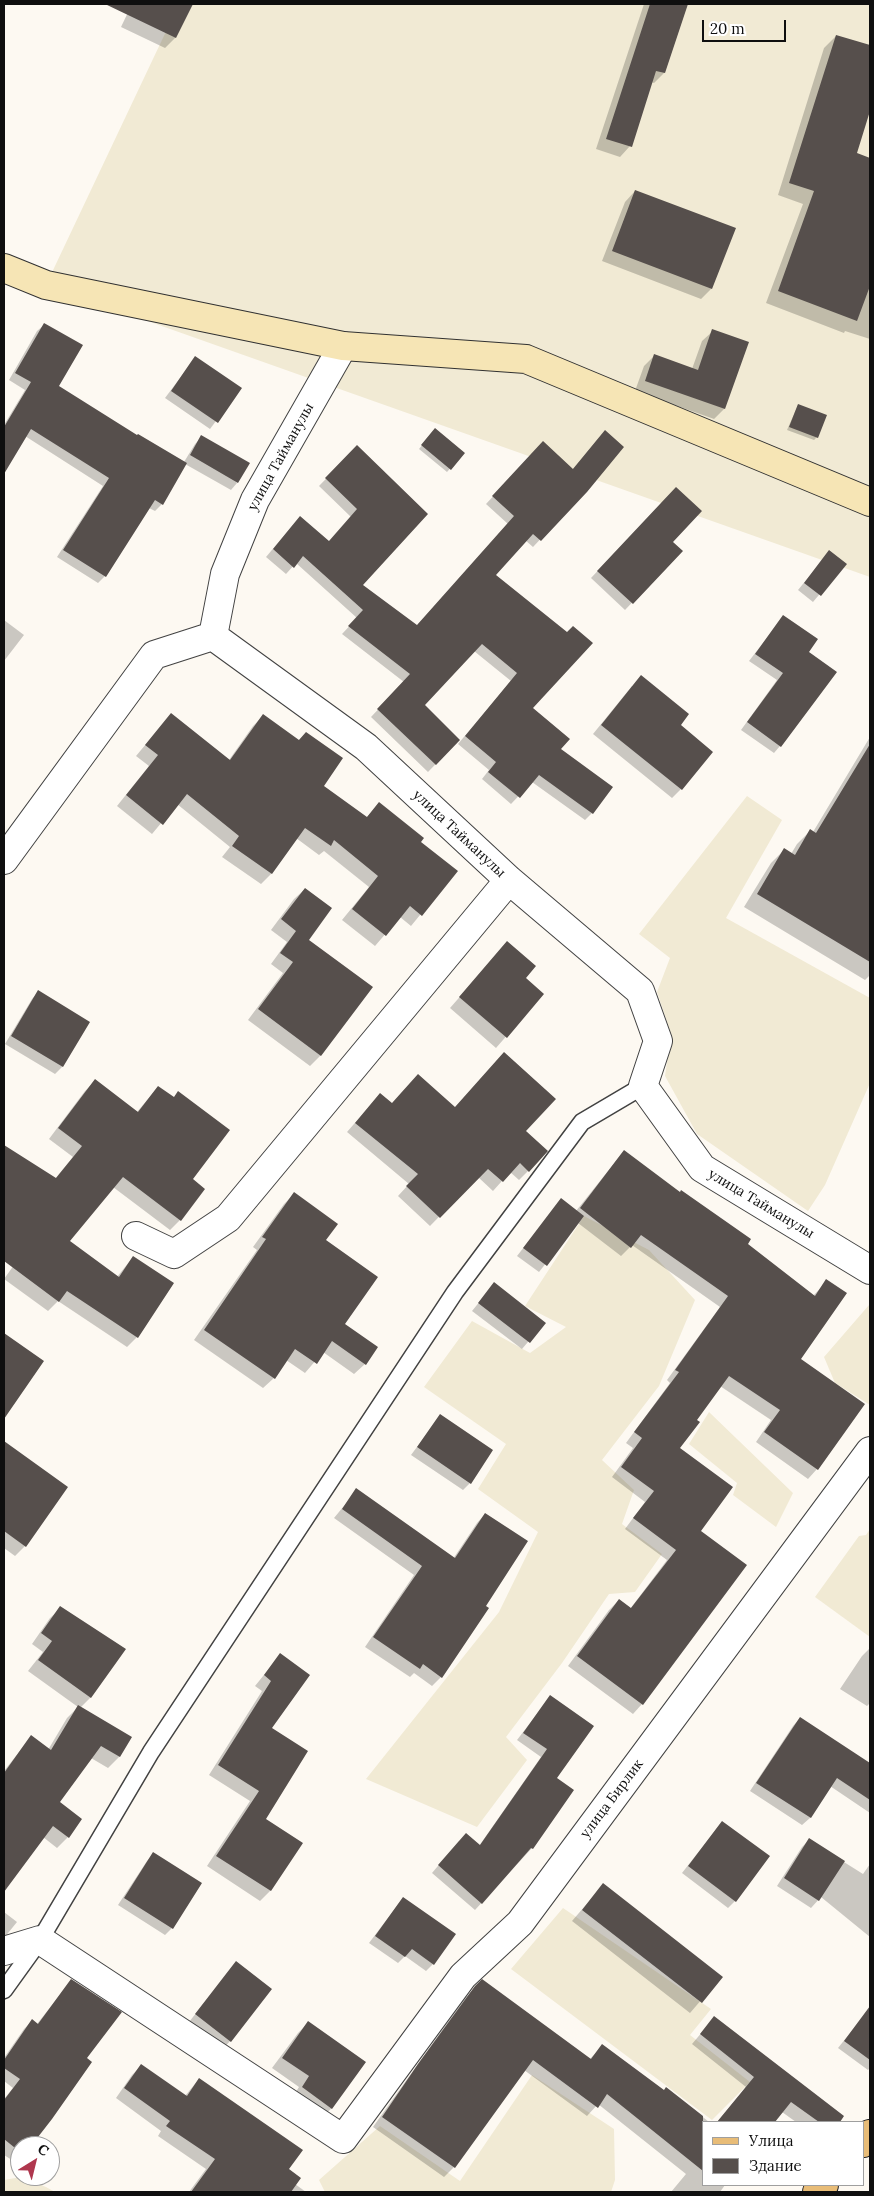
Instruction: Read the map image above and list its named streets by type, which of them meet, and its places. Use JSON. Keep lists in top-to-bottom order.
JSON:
{
  "streets": {
    "street": ["улица Тайманулы", "улица Бирлик"]
  },
  "legend": ["Улица", "Здание"],
  "scale_bar": "20 m",
  "north": "top right"
}
